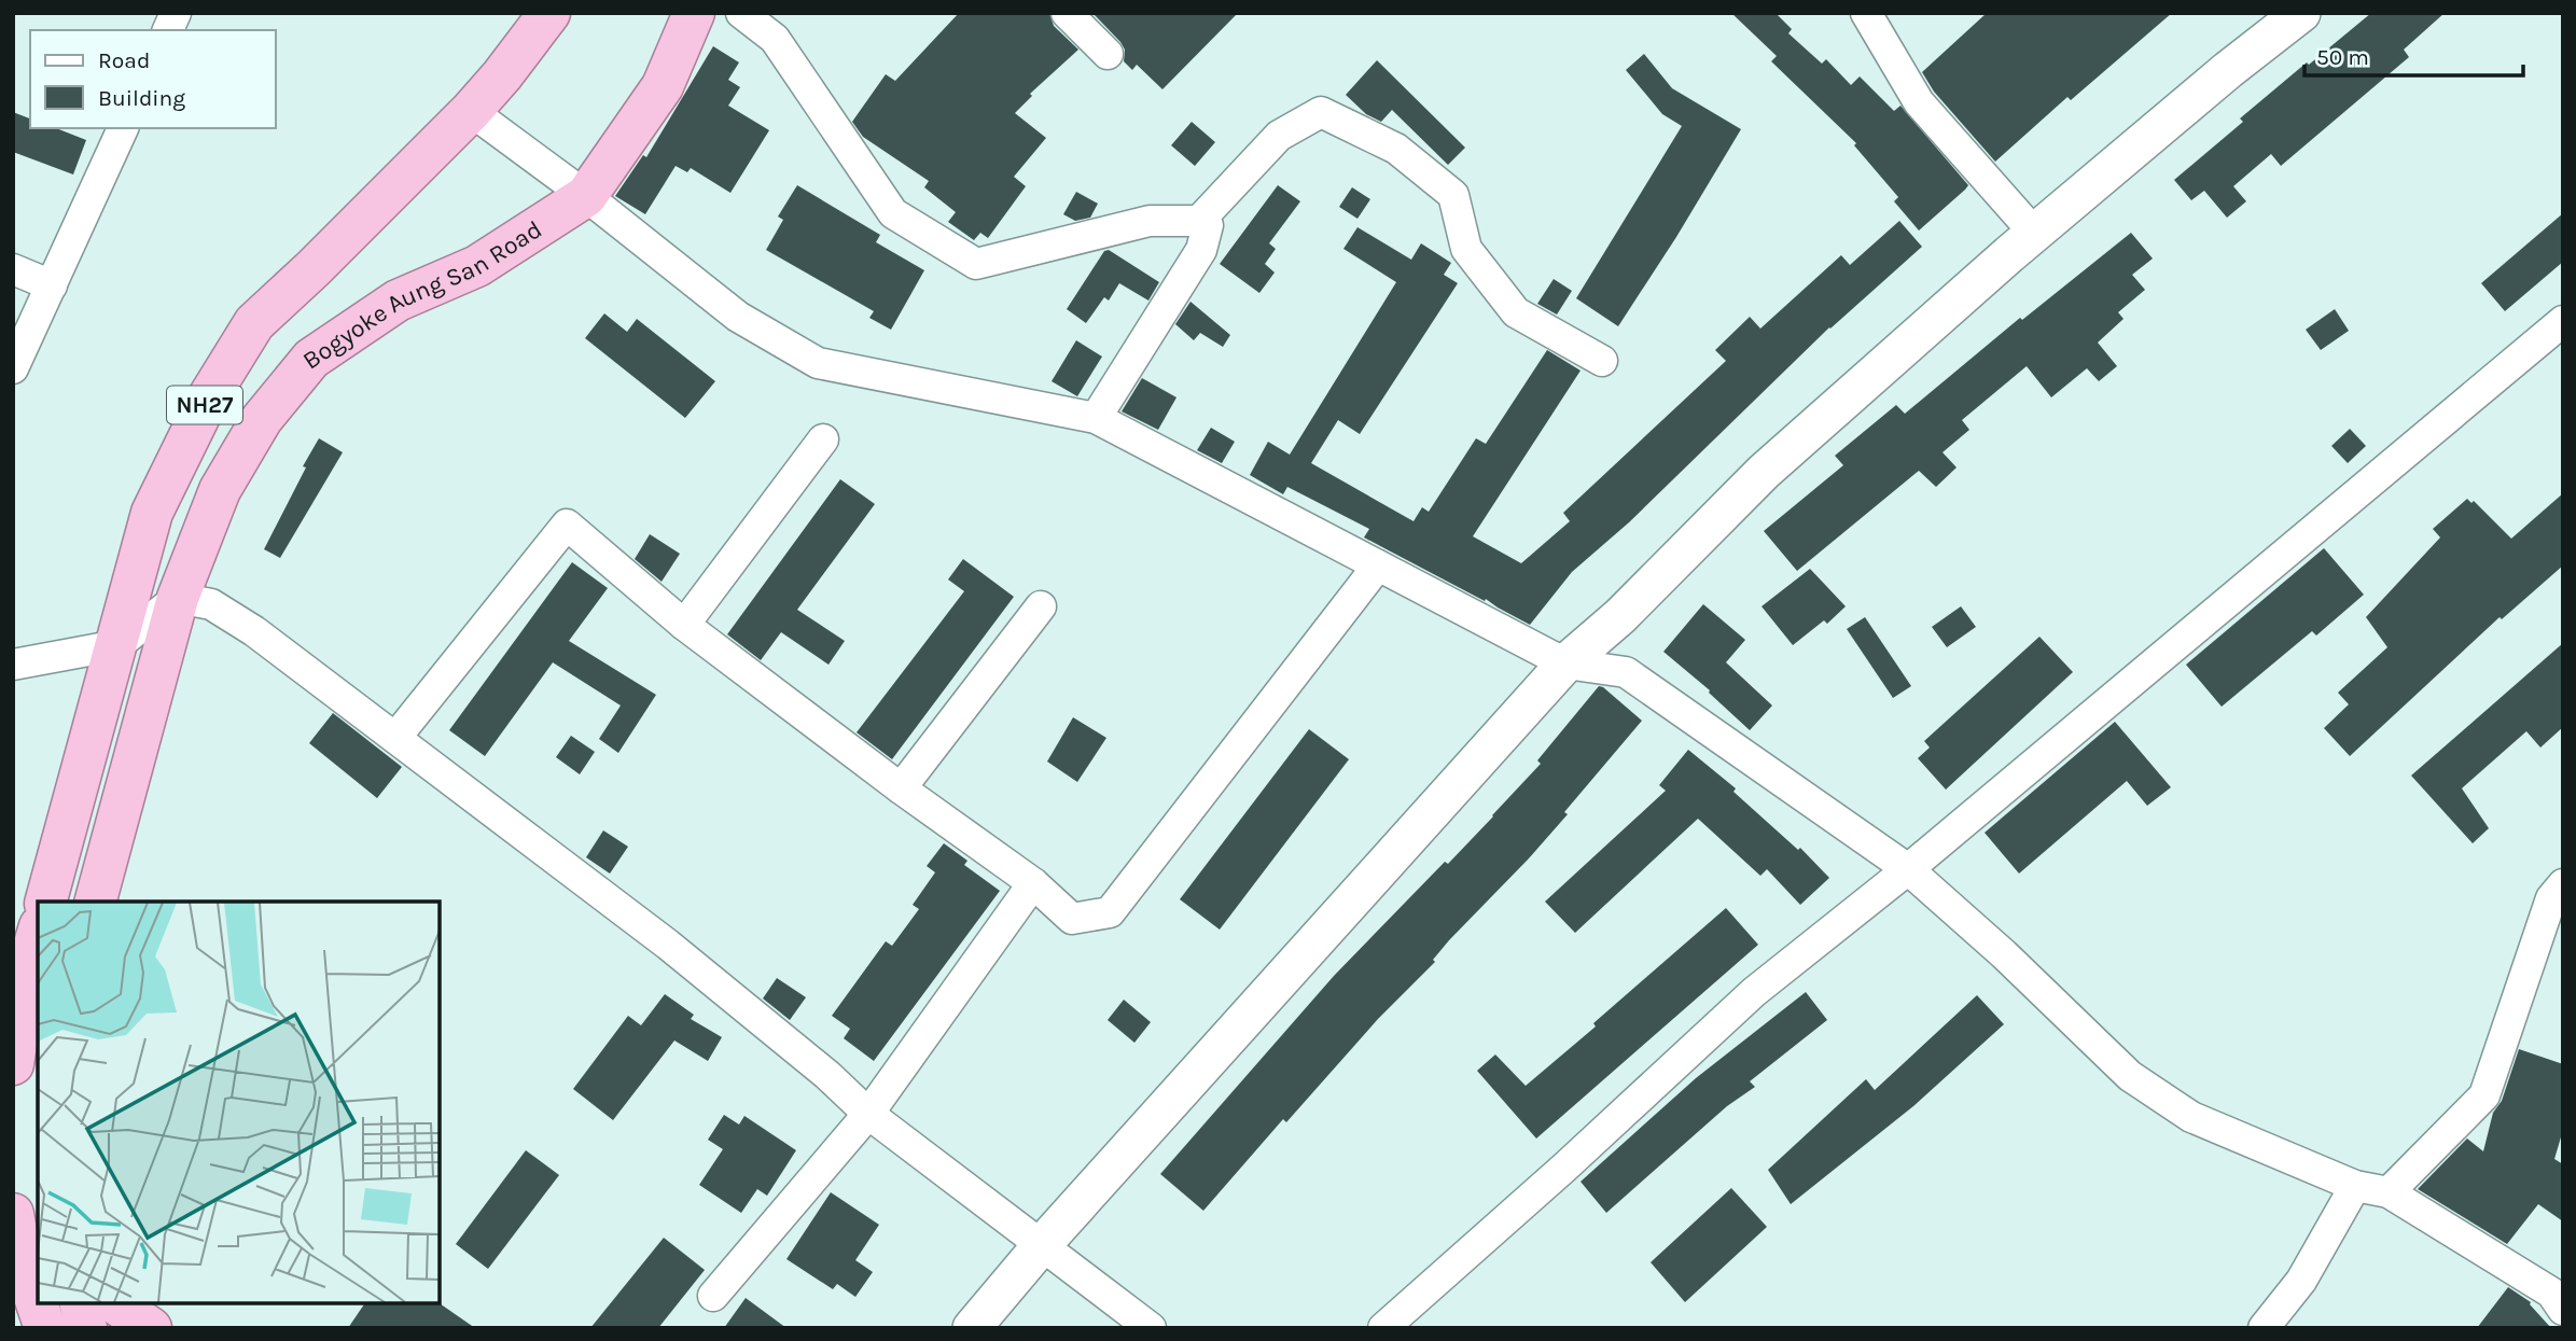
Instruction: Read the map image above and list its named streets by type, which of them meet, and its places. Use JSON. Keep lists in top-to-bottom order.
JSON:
{
  "streets": {
    "highway": ["Bogyoke Aung San Road", "NH27"]
  },
  "crossings": [
    ["Bogyoke Aung San Road", "NH27"]
  ],
  "legend": ["Road", "Building"],
  "scale_bar": "50 m"
}
